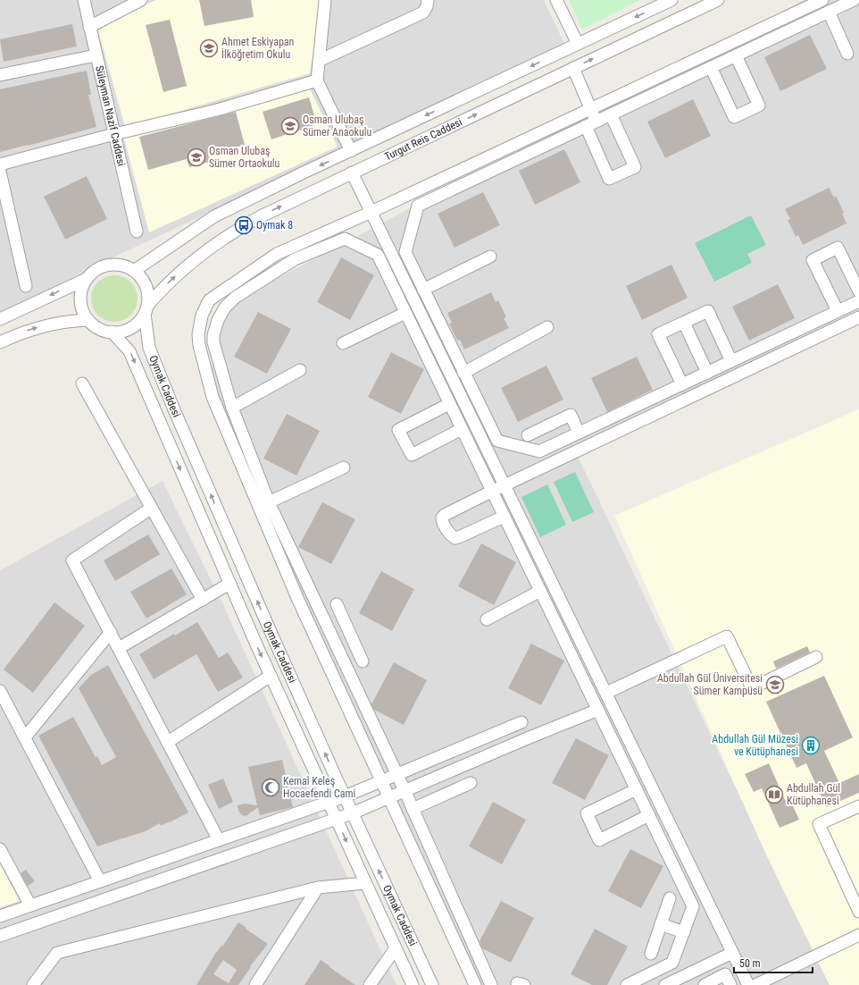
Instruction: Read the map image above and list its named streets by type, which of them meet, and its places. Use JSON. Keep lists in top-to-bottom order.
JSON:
{
  "streets": {
    "street": ["Süleyman Nazif Caddesi", "Turgut Reis Caddesi", "Oymak Caddesi"]
  },
  "crossings": [
    ["Turgut Reis Caddesi", "Oymak Caddesi"]
  ],
  "places": {
    "school or university": [
      "Ahmet Eskiyapan İlköğretim Okulu",
      "Osman Ulubaş Sümer Anaokulu",
      "Osman Ulubaş Sümer Ortaokulu",
      "Abdullah Gül Üniversitesi Sümer Kampüsü"
    ],
    "bus stop": ["Oymak 8"],
    "building": ["Abdullah Gül Müzesi ve Kütüphanesi"],
    "mosque": ["Kemal Keleş Hocaefendi Cami"],
    "library": ["Abdullah Gül Kütüphanesi"]
  },
  "scale_bar": "50 m"
}
